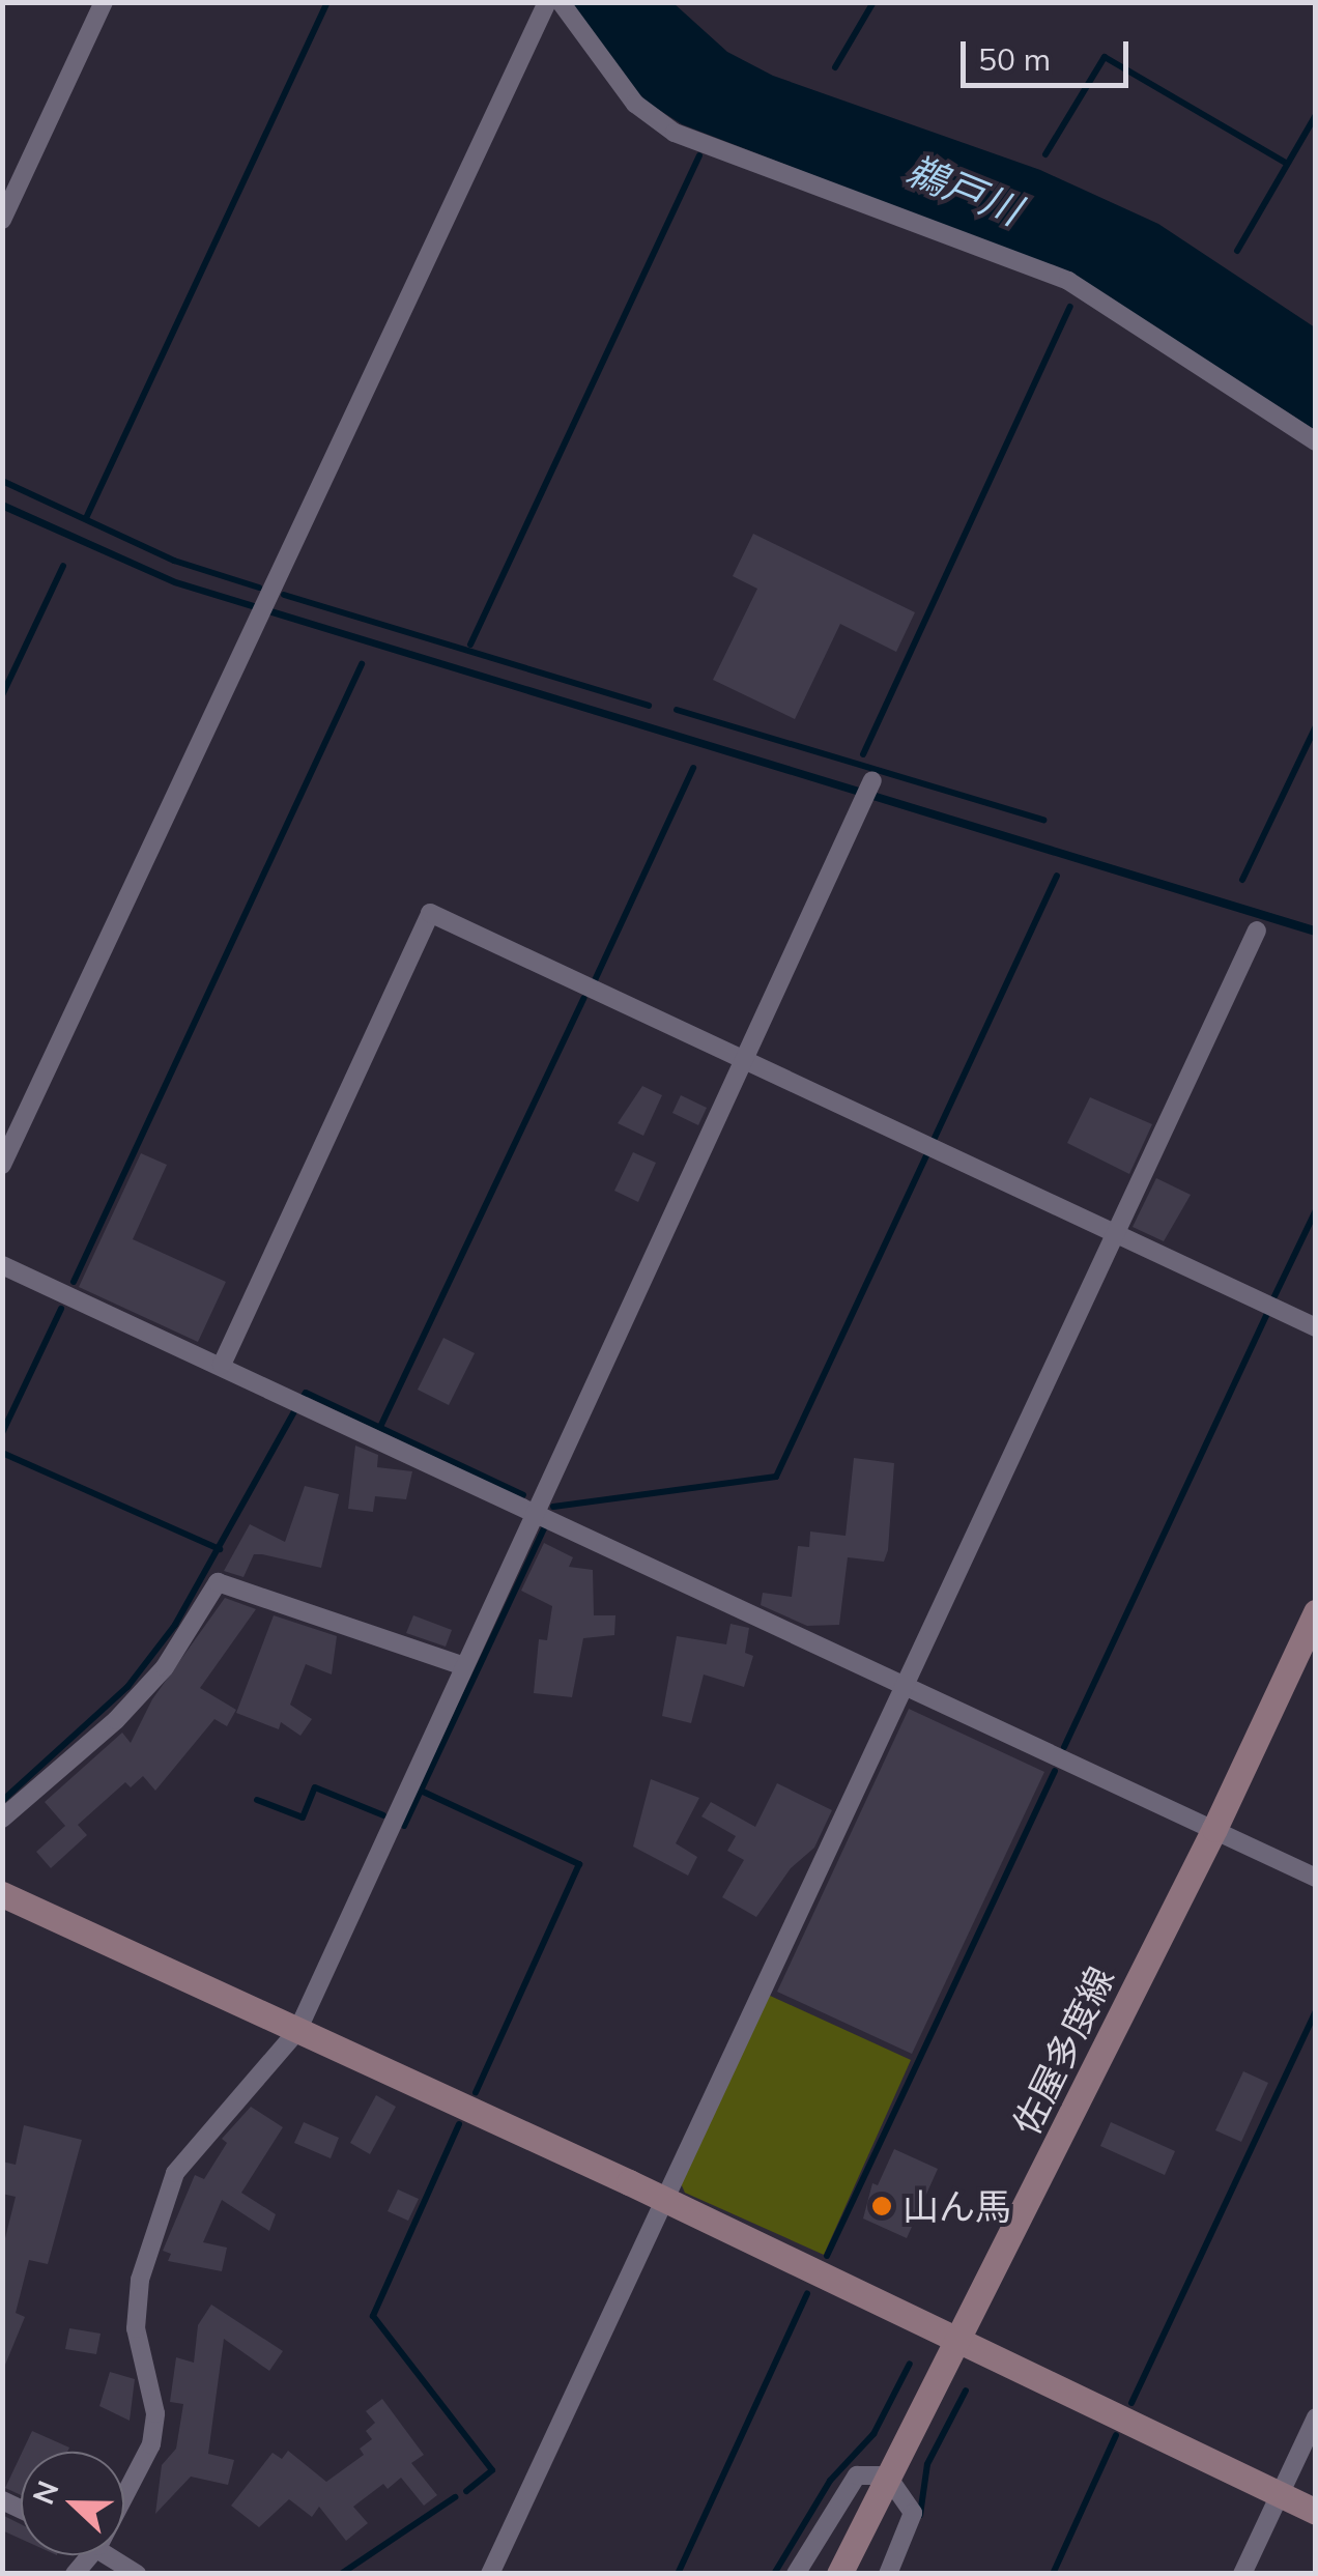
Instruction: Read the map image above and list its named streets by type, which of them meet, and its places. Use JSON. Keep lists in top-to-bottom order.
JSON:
{
  "streets": {
    "street": ["佐屋多度線"]
  },
  "water": ["鵜戸川"],
  "places": ["山ん馬"],
  "scale_bar": "50 m",
  "north": "left"
}
